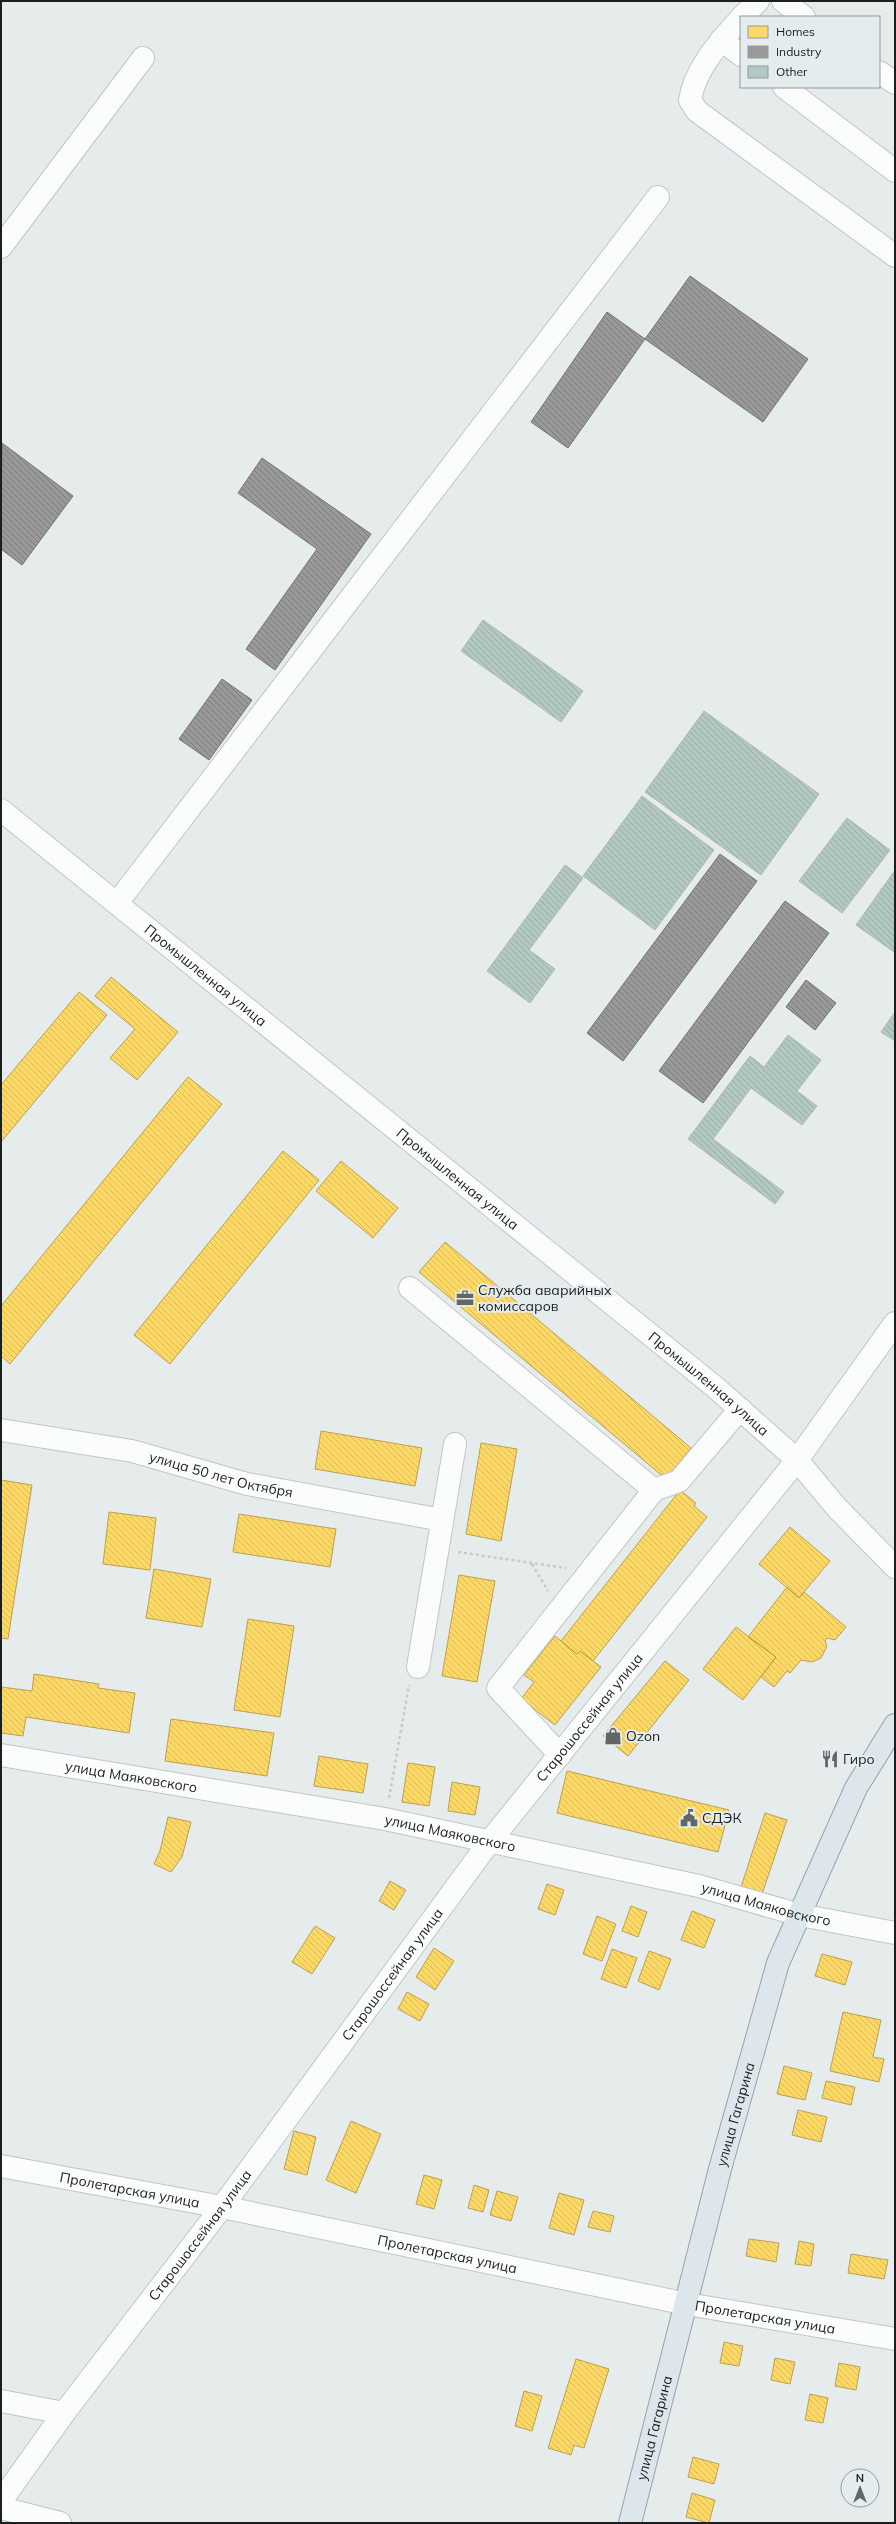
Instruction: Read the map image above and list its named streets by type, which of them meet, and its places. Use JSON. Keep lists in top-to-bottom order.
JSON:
{
  "streets": {
    "main road": ["улица Гагарина"],
    "street": [
      "Промышленная улица",
      "улица 50 лет Октября",
      "Старошоссейная улица",
      "улица Маяковского",
      "Пролетарская улица"
    ]
  },
  "crossings": [
    ["Промышленная улица", "Старошоссейная улица"],
    ["Старошоссейная улица", "улица Маяковского"],
    ["Старошоссейная улица", "Пролетарская улица"],
    ["улица Маяковского", "улица Гагарина"],
    ["улица Гагарина", "Пролетарская улица"]
  ],
  "places": {
    "office": ["Служба аварийных комиссаров"],
    "shop": ["Ozon"],
    "restaurant": ["Гиро"],
    "public building": ["СДЭК"]
  },
  "legend": ["Homes", "Industry", "Other"],
  "north": "top"
}
